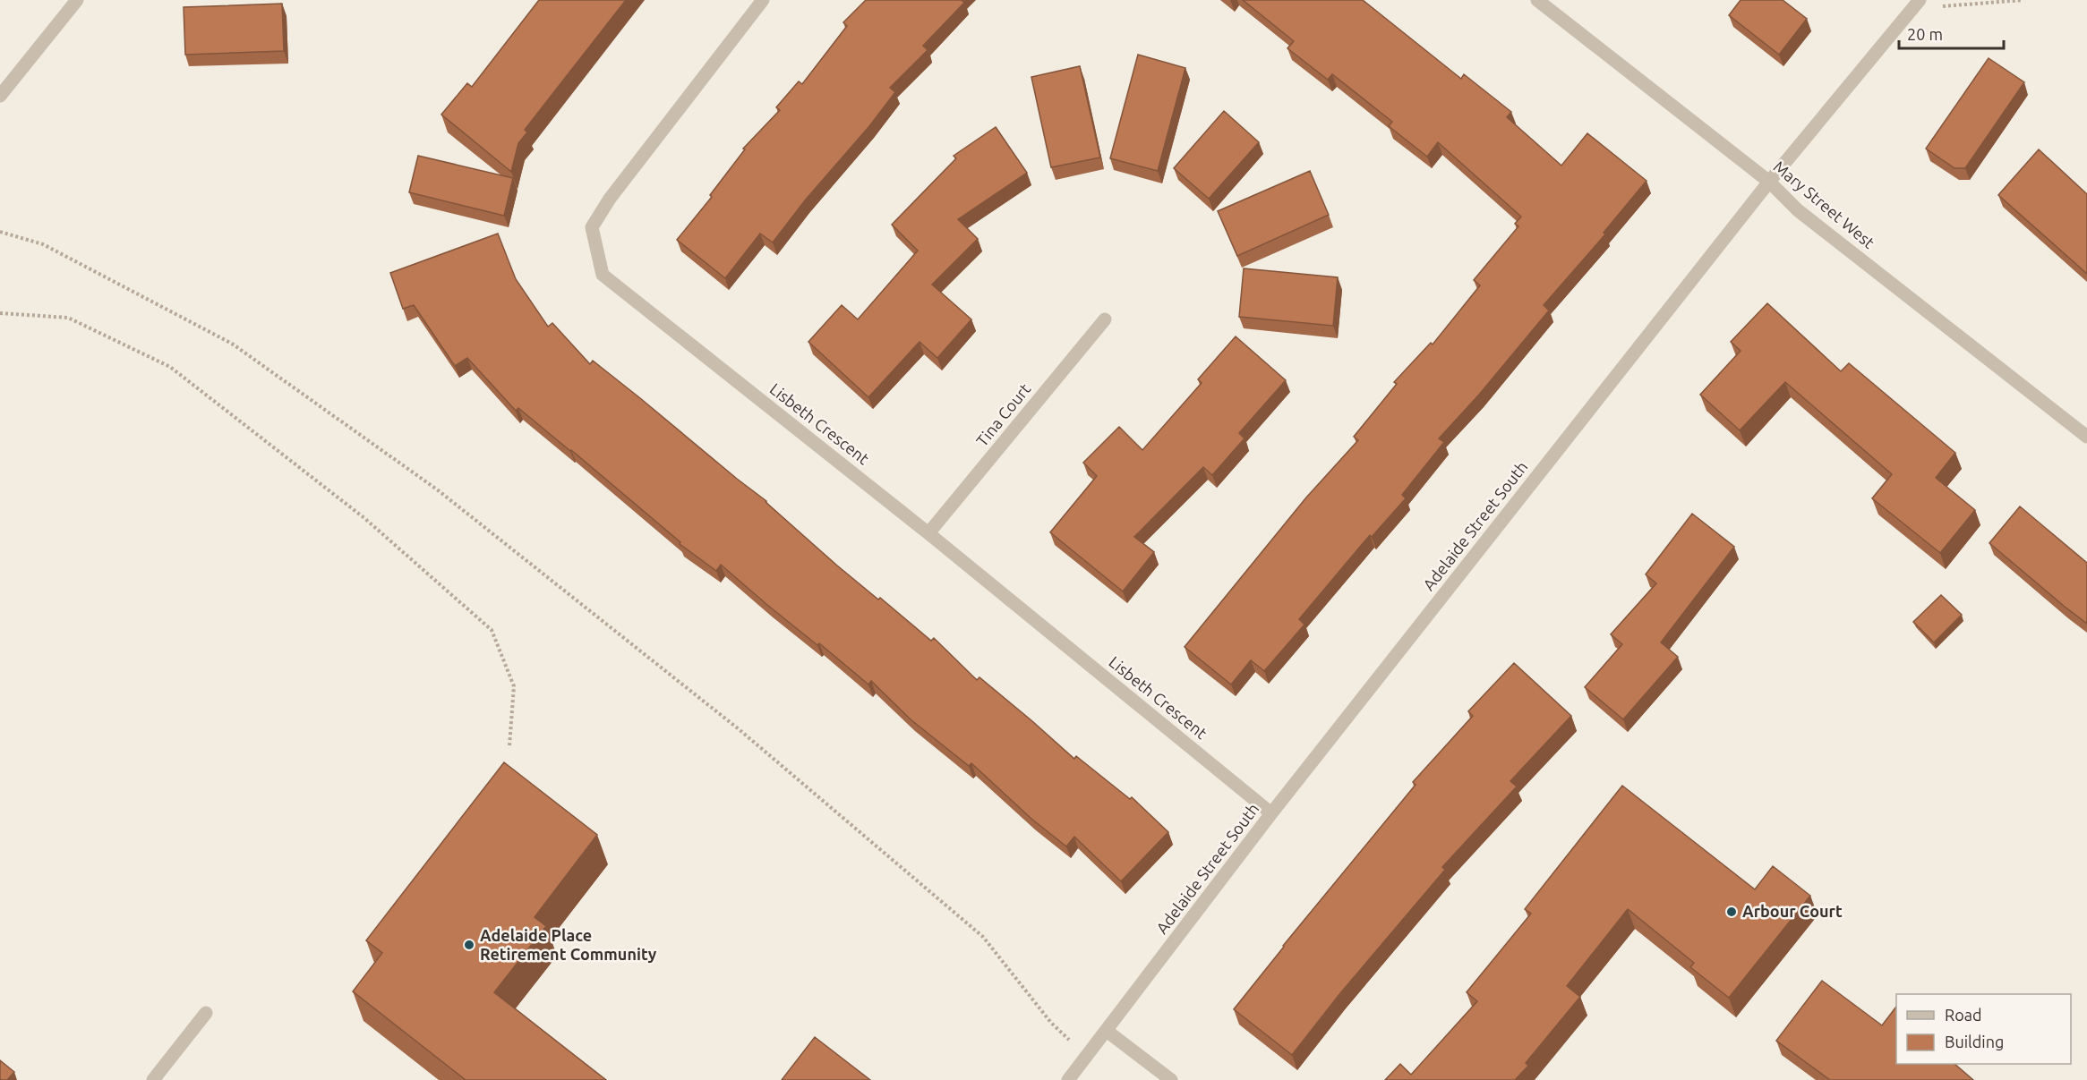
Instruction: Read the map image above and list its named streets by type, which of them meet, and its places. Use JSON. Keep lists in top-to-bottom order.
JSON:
{
  "streets": {
    "street": [
      "Mary Street West",
      "Tina Court",
      "Lisbeth Crescent",
      "Adelaide Street South"
    ]
  },
  "crossings": [
    ["Mary Street West", "Adelaide Street South"],
    ["Tina Court", "Lisbeth Crescent"],
    ["Lisbeth Crescent", "Adelaide Street South"]
  ],
  "places": ["Arbour Court", "Adelaide Place Retirement Community"],
  "legend": ["Road", "Building"],
  "scale_bar": "20 m"
}
